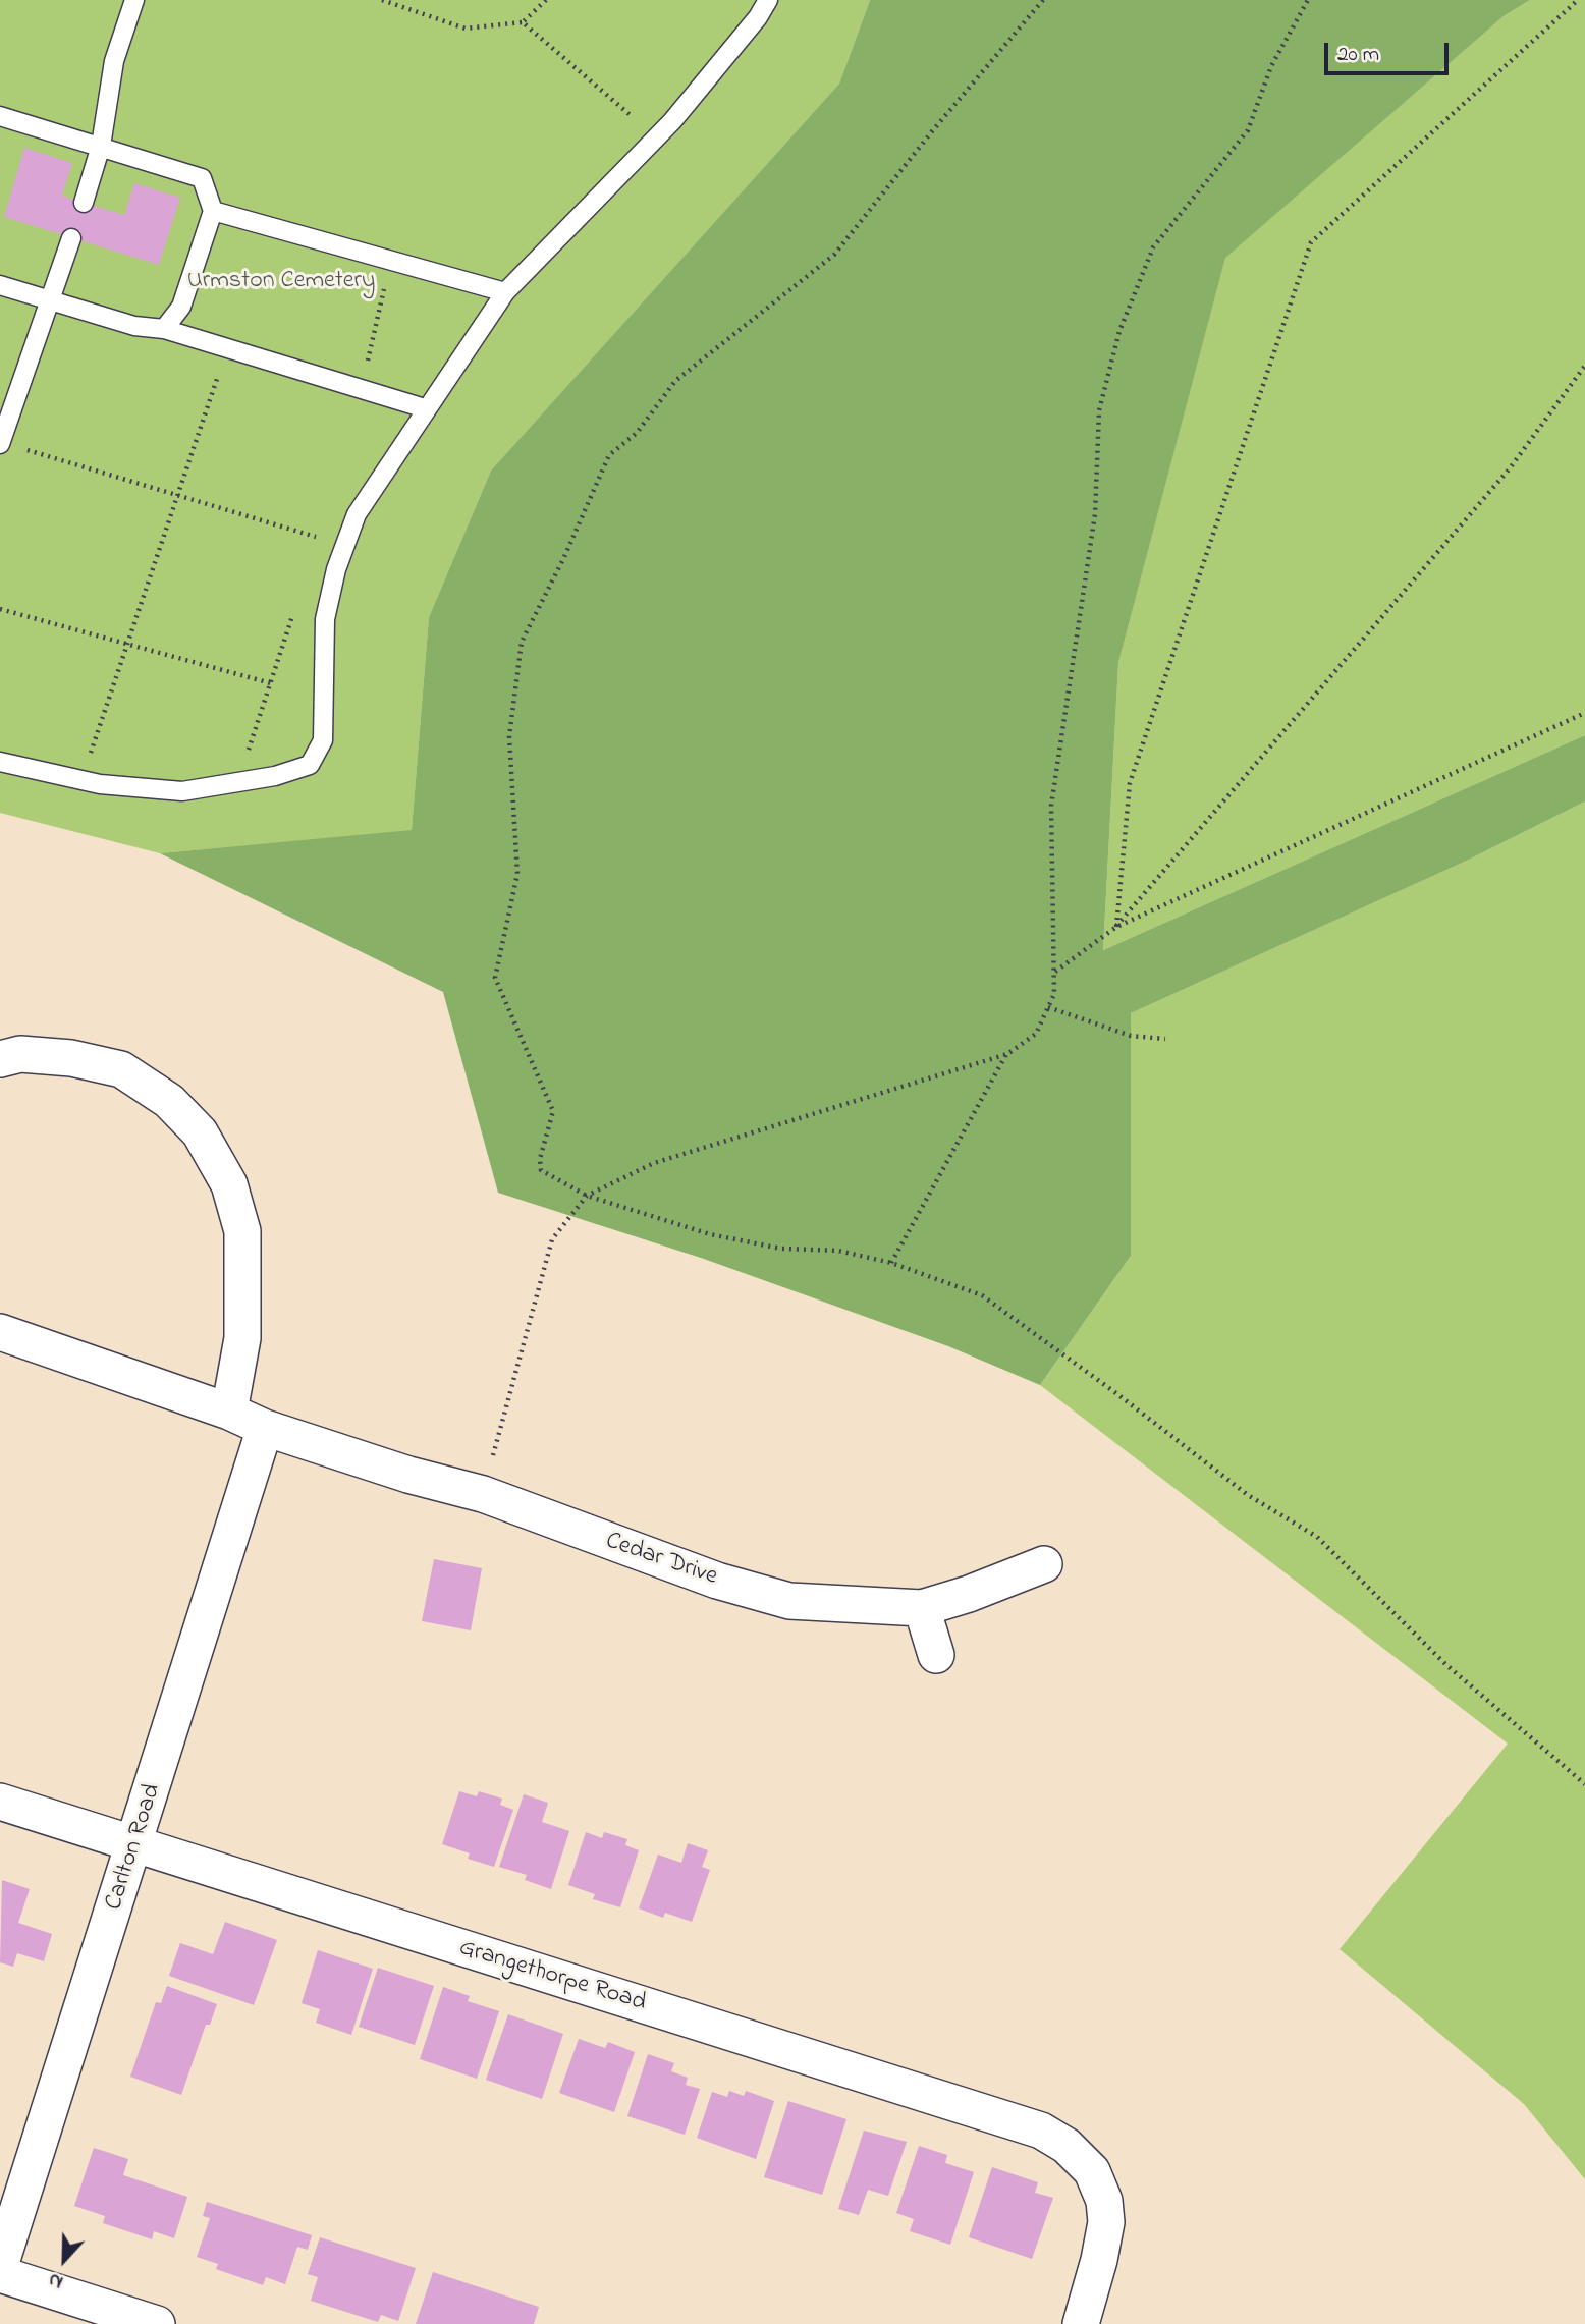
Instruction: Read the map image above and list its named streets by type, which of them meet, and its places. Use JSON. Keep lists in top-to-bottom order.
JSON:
{
  "streets": {
    "street": ["Cedar Drive", "Carlton Road", "Grangethorpe Road"]
  },
  "crossings": [
    ["Cedar Drive", "Carlton Road"],
    ["Carlton Road", "Grangethorpe Road"]
  ],
  "parks": ["Urmston Cemetery"],
  "scale_bar": "20 m",
  "north": "bottom"
}
